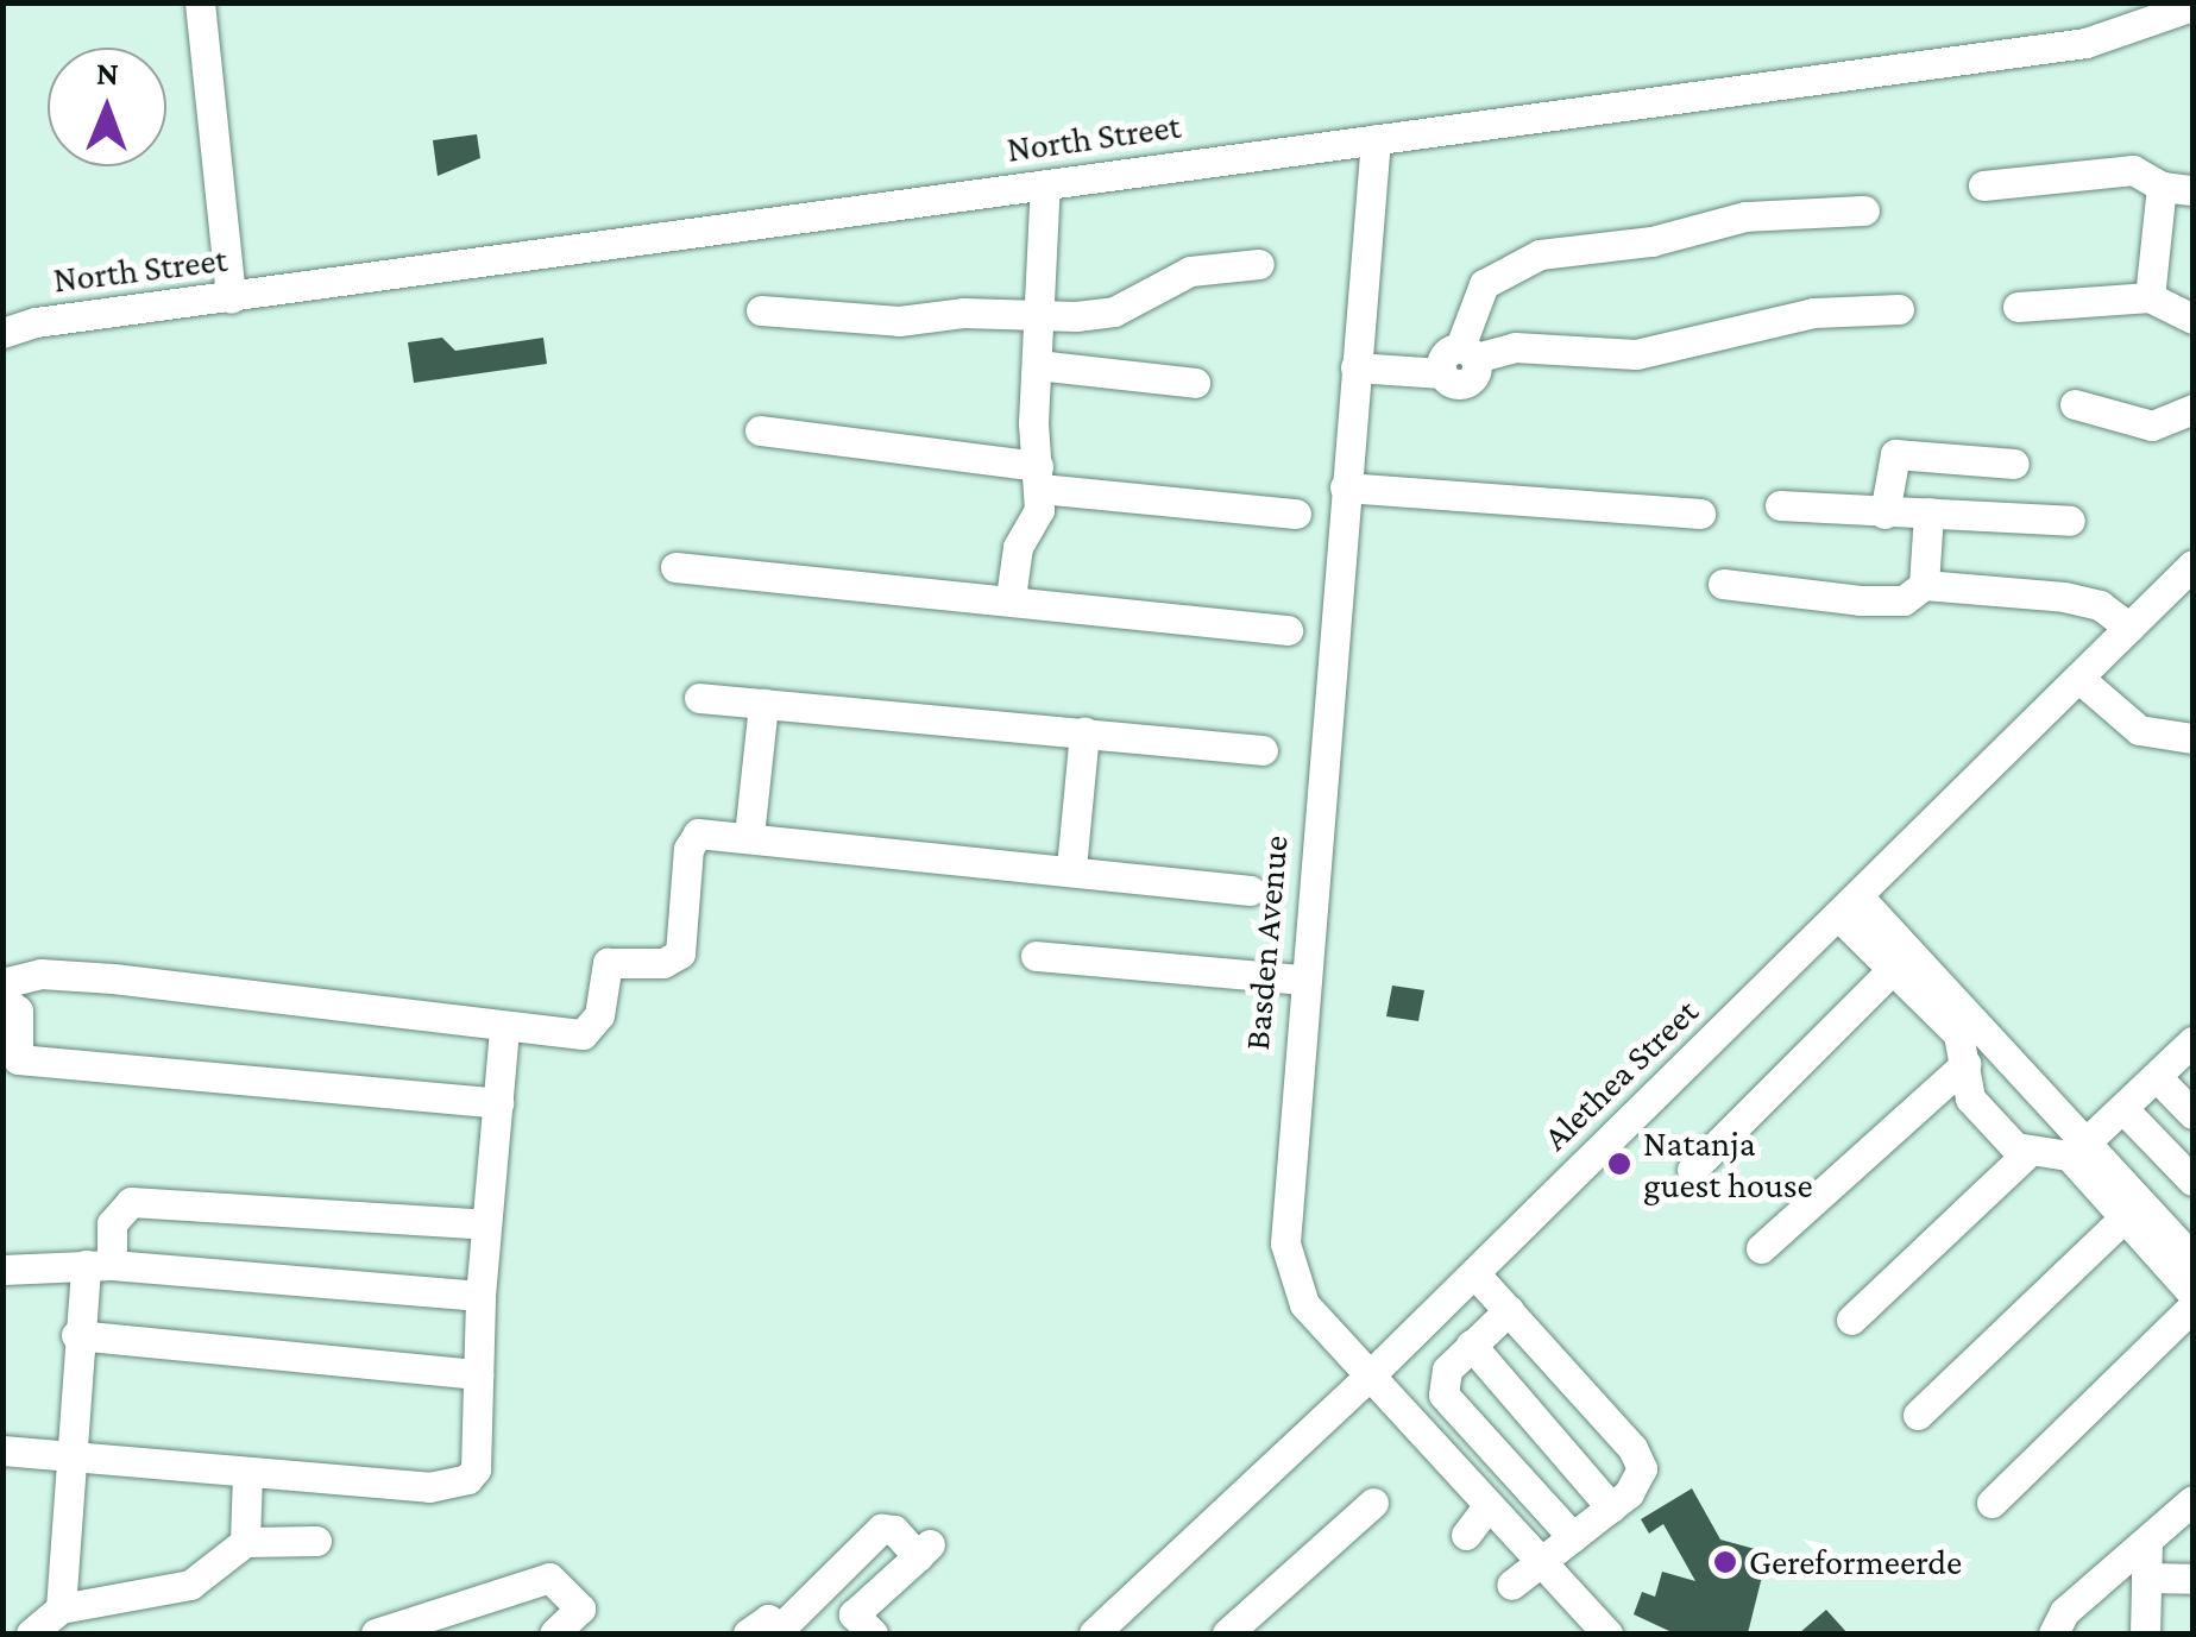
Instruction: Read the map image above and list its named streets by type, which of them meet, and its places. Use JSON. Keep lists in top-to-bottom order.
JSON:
{
  "streets": {
    "street": ["North Street", "Basden Avenue", "Alethea Street"]
  },
  "crossings": [
    ["North Street", "Basden Avenue"],
    ["Basden Avenue", "Alethea Street"]
  ],
  "places": ["Natanja guest house", "Gereformeerde"],
  "north": "top"
}
